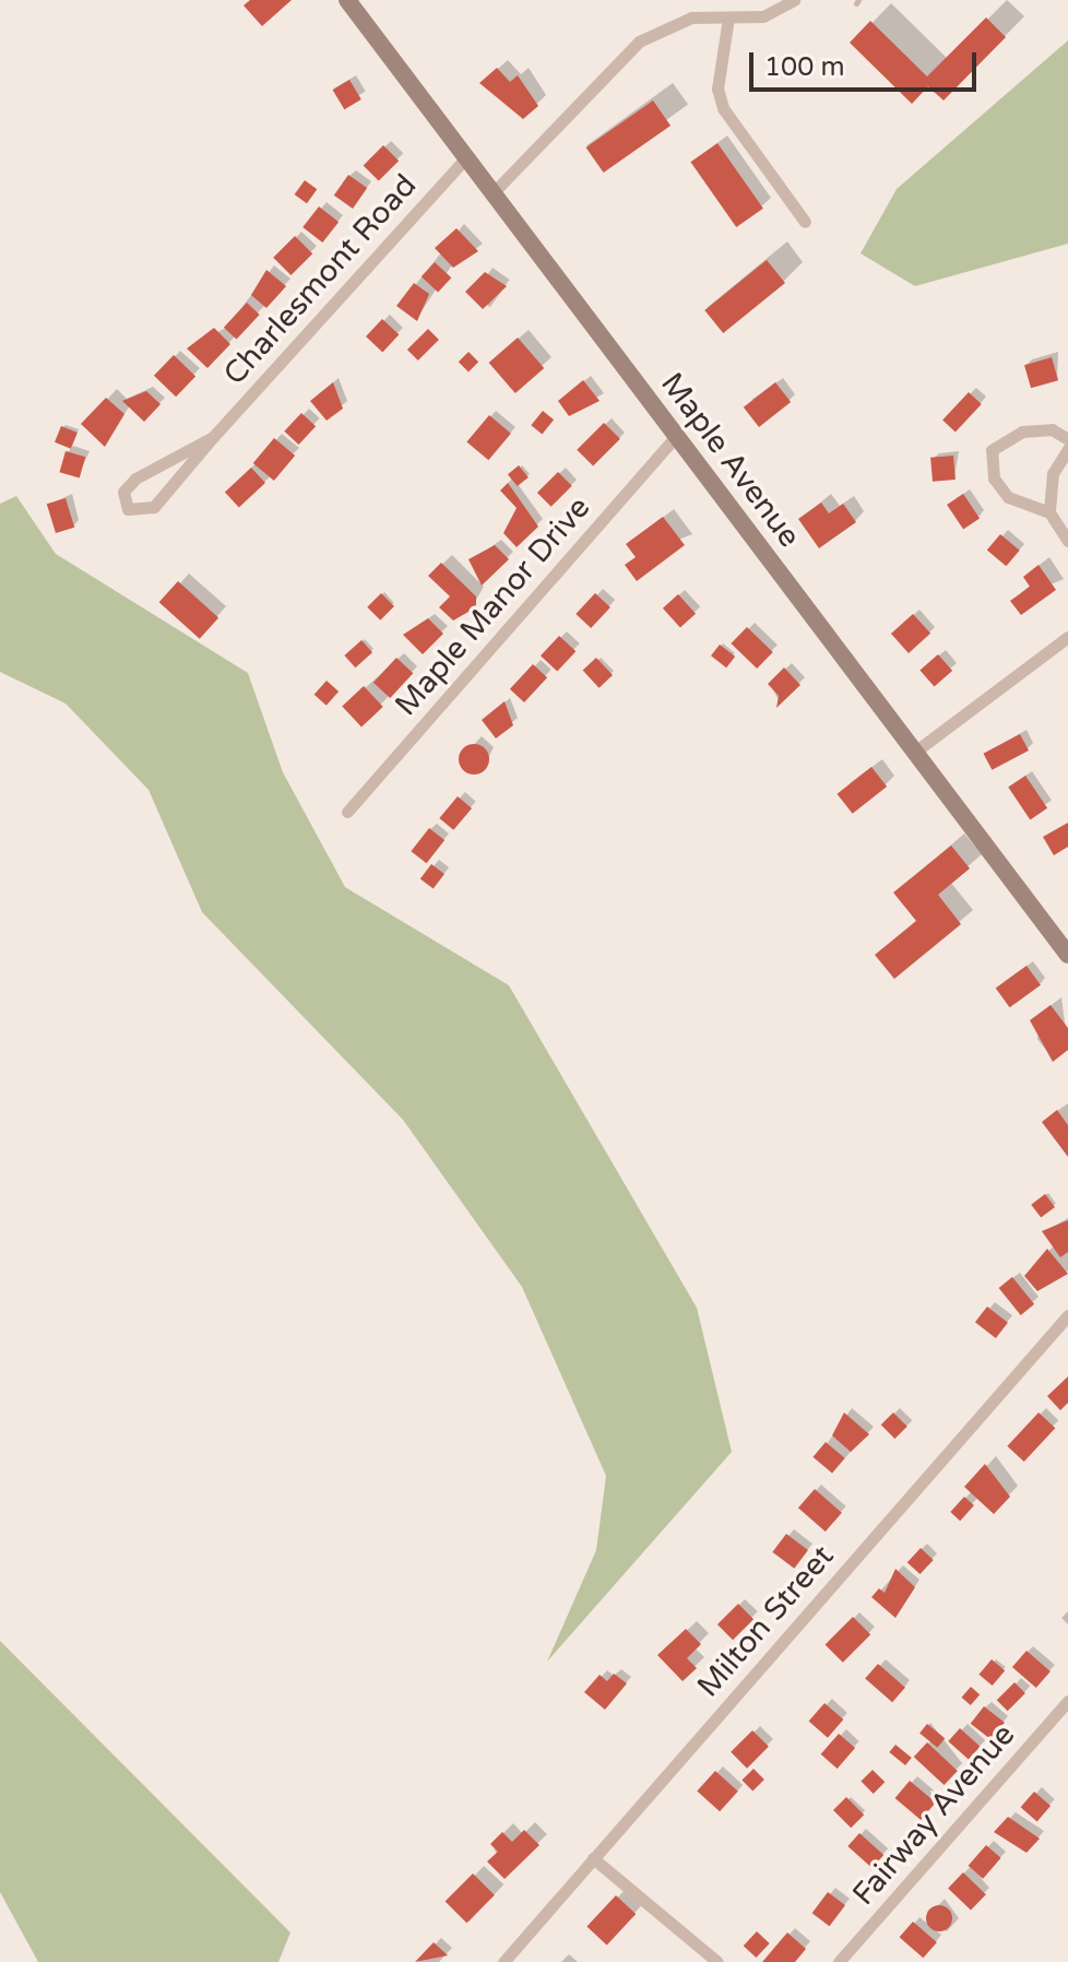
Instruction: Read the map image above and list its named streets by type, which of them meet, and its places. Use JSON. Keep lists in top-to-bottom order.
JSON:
{
  "streets": {
    "main road": ["Maple Avenue"],
    "street": [
      "Charlesmont Road",
      "Maple Manor Drive",
      "Milton Street",
      "Fairway Avenue"
    ]
  },
  "crossings": [
    ["Charlesmont Road", "Maple Avenue"],
    ["Maple Avenue", "Maple Manor Drive"]
  ],
  "scale_bar": "100 m"
}
